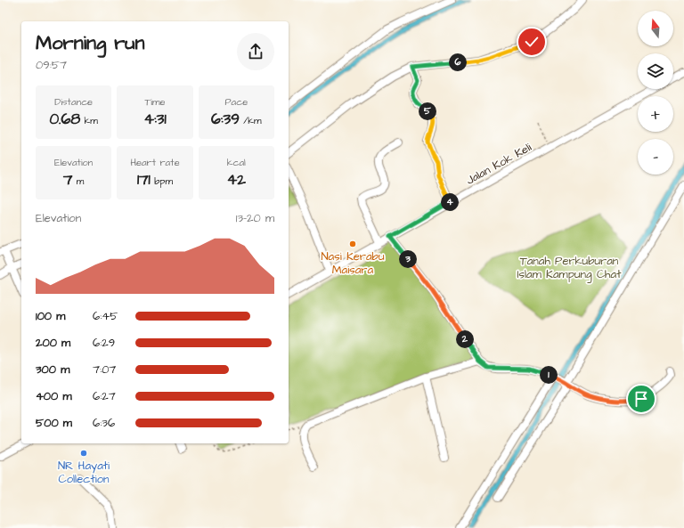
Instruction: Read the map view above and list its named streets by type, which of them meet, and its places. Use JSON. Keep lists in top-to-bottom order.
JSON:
{
  "streets": {
    "street": ["Jalan Kok Keli"]
  },
  "parks": ["Tanah Perkuburan Islam Kampung Chat"],
  "places": ["Nasi Kerabu Maisara", "NR Hayati Collection"],
  "north": "top",
  "page": {
    "map_buttons": ["+", "−"],
    "heading": ["Morning run", "09:57"],
    "pins": [
      "6",
      "5",
      "4",
      "3",
      "2",
      "1"
    ],
    "stats": [
      ["Distance", "0.68 km"],
      ["Time", "4:31"],
      ["Pace", "6:39 /km"],
      ["Elevation", "7 m"],
      ["Heart rate", "171 bpm"],
      ["kcal", "42"]
    ],
    "chart": ["Elevation", "13–20 m"],
    "list": [
      {
        "name": "100 m",
        "note": "6:45"
      },
      {
        "name": "200 m",
        "note": "6:29"
      },
      {
        "name": "300 m",
        "note": "7:07"
      },
      {
        "name": "400 m",
        "note": "6:27"
      },
      {
        "name": "500 m",
        "note": "6:36"
      }
    ]
  }
}
